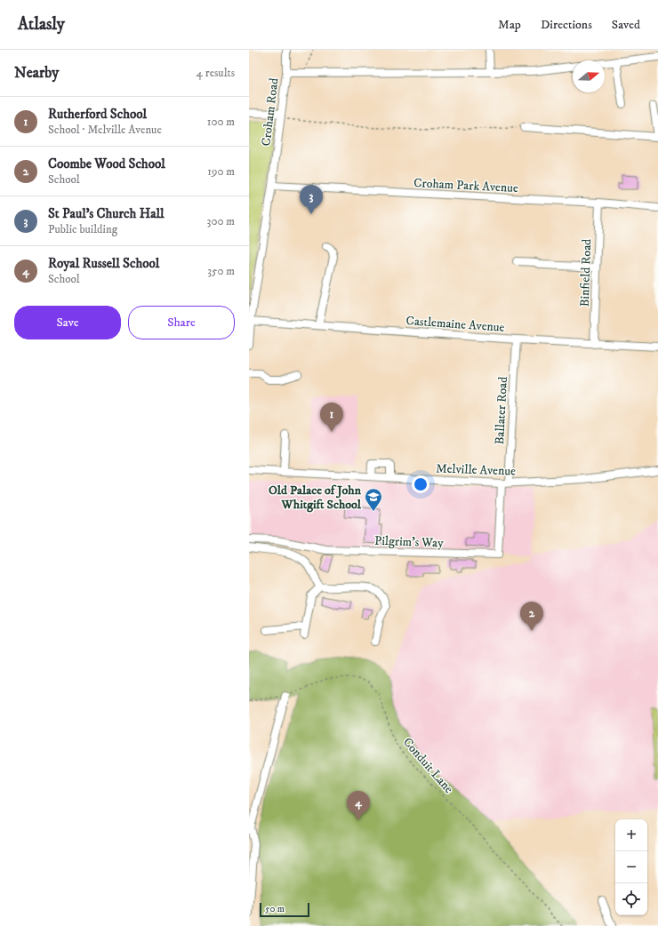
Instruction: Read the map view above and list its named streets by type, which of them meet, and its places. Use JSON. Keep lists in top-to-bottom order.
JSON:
{
  "streets": {
    "street": [
      "Croham Road",
      "Croham Park Avenue",
      "Binfield Road",
      "Castlemaine Avenue",
      "Ballater Road",
      "Melville Avenue",
      "Pilgrim's Way"
    ],
    "path": ["Conduit Lane"]
  },
  "crossings": [
    ["Croham Road", "Croham Park Avenue"],
    ["Croham Road", "Castlemaine Avenue"],
    ["Croham Park Avenue", "Binfield Road"],
    ["Binfield Road", "Castlemaine Avenue"],
    ["Castlemaine Avenue", "Ballater Road"],
    ["Ballater Road", "Melville Avenue"],
    ["Ballater Road", "Pilgrim's Way"],
    ["Melville Avenue", "Pilgrim's Way"]
  ],
  "places": {
    "school or university": ["Old Palace of John Whitgift School"]
  },
  "scale_bar": "50 m",
  "north": "right",
  "page": {
    "header": "Atlasly",
    "nav": ["Map", "Directions", "Saved"],
    "heading": ["Nearby", "4 results"],
    "list": [
      {
        "mark": "1",
        "name": "Rutherford School",
        "note": "School · Melville Avenue",
        "value": "100 m"
      },
      {
        "mark": "2",
        "name": "Coombe Wood School",
        "note": "School",
        "value": "190 m"
      },
      {
        "mark": "3",
        "name": "St Paul's Church Hall",
        "note": "Public building",
        "value": "300 m"
      },
      {
        "mark": "4",
        "name": "Royal Russell School",
        "note": "School",
        "value": "350 m"
      }
    ],
    "pins": [
      "3",
      "1",
      "2",
      "4"
    ],
    "buttons": ["Save", "Share"],
    "map_buttons": ["+", "−"],
    "scale": "50 m"
  }
}
